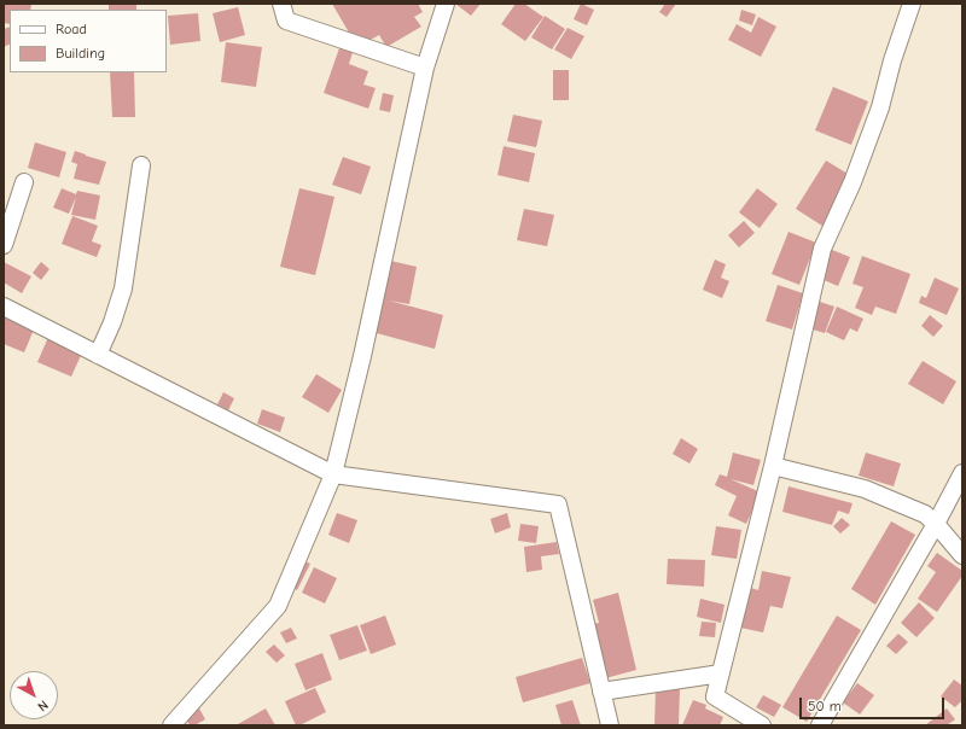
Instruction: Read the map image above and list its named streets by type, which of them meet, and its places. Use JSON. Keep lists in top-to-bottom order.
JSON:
{
  "legend": ["Road", "Building"],
  "scale_bar": "50 m",
  "north": "bottom right"
}
